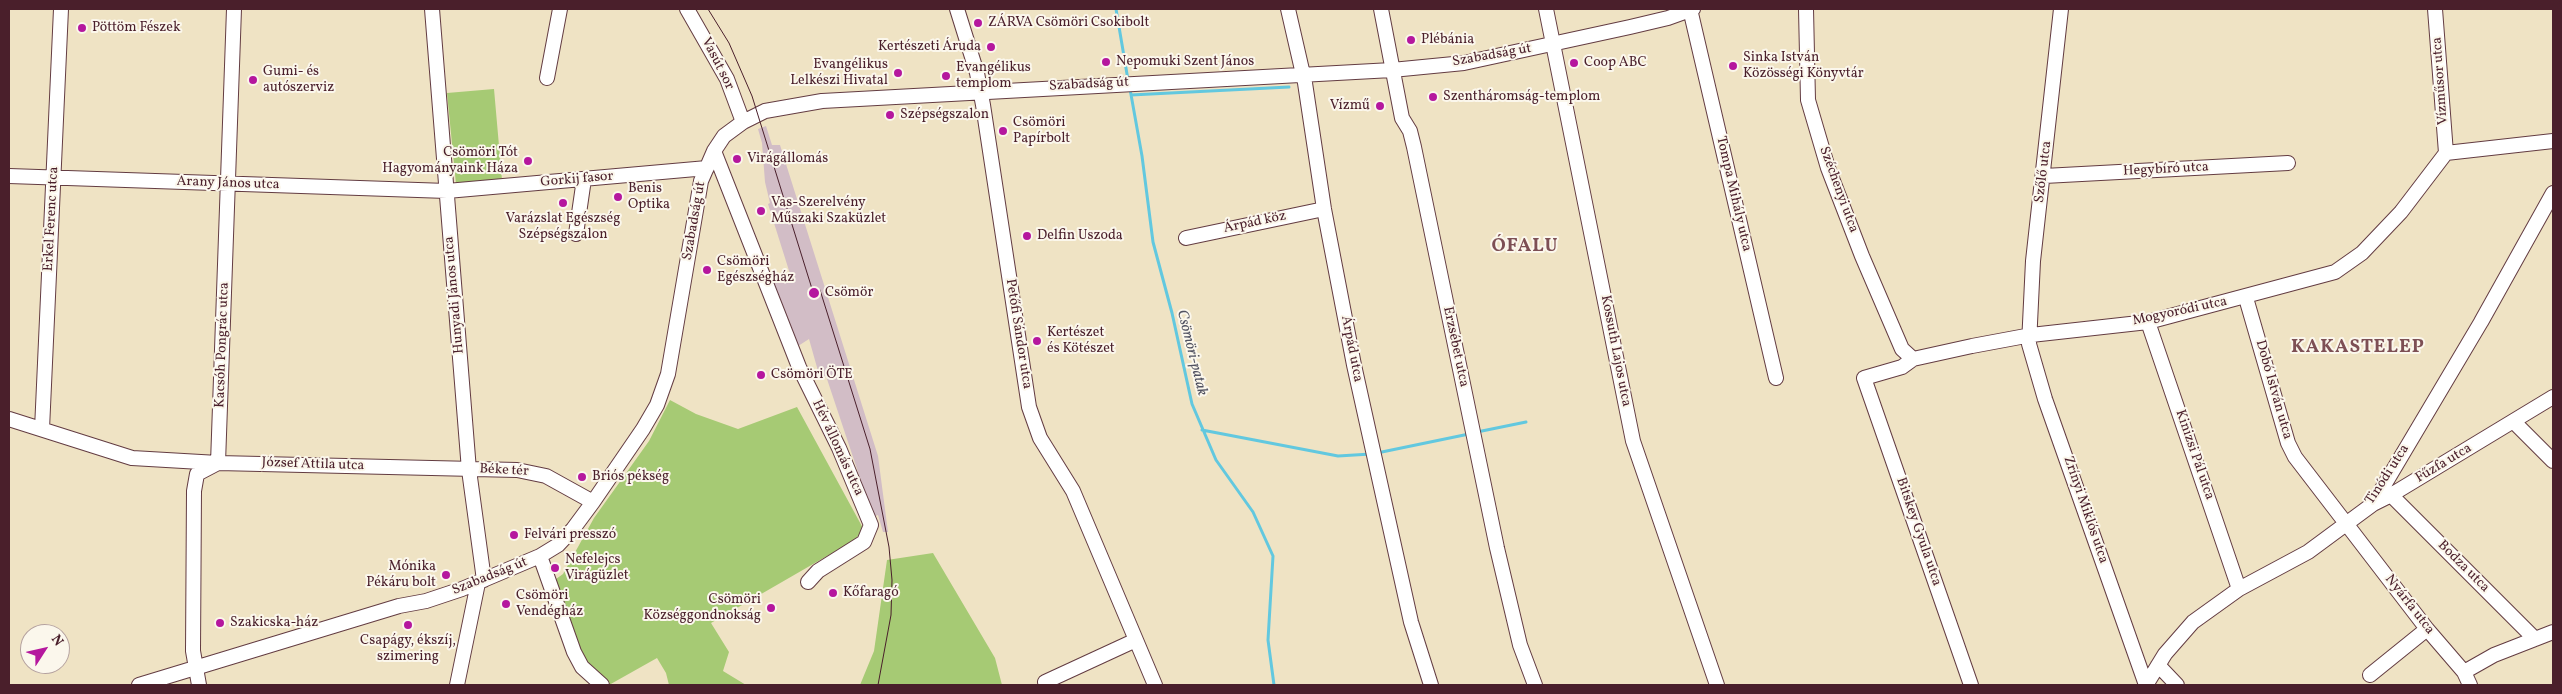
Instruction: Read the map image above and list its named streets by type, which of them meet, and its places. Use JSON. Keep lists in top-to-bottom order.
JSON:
{
  "streets": {
    "street": [
      "Szabadság út",
      "Vasút sor",
      "Vízműsor utca",
      "Hegybíró utca",
      "Szőlő utca",
      "Gorkij fasor",
      "Arany János utca",
      "Széchenyi utca",
      "Tompa Mihály utca",
      "Erkel Ferenc utca",
      "Árpád köz",
      "Hunyadi János utca",
      "Mogyoródi utca",
      "Petőfi Sándor utca",
      "Kacsóh Pongrác utca",
      "Erzsébet utca",
      "Árpád utca",
      "Kossuth Lajos utca",
      "Dobó István utca",
      "Hév állomás utca",
      "Kinizsi Pál utca",
      "Fűzfa utca",
      "József Attila utca",
      "Béke tér",
      "Tinódi utca",
      "Zrínyi Miklós utca",
      "Bitskey Gyula utca",
      "Bodza utca",
      "Nyárfa utca"
    ]
  },
  "crossings": [
    ["Szabadság út", "Vasút sor"],
    ["Szabadság út", "Gorkij fasor"],
    ["Szabadság út", "Tompa Mihály utca"],
    ["Szabadság út", "Hunyadi János utca"],
    ["Szabadság út", "Petőfi Sándor utca"],
    ["Szabadság út", "Erzsébet utca"],
    ["Szabadság út", "Árpád utca"],
    ["Szabadság út", "Kossuth Lajos utca"],
    ["Szabadság út", "Hév állomás utca"],
    ["Szabadság út", "Béke tér"],
    ["Vízműsor utca", "Mogyoródi utca"],
    ["Hegybíró utca", "Szőlő utca"],
    ["Szőlő utca", "Mogyoródi utca"],
    ["Szőlő utca", "Zrínyi Miklós utca"],
    ["Gorkij fasor", "Arany János utca"],
    ["Gorkij fasor", "Hunyadi János utca"],
    ["Arany János utca", "Erkel Ferenc utca"],
    ["Arany János utca", "Hunyadi János utca"],
    ["Arany János utca", "Kacsóh Pongrác utca"],
    ["Széchenyi utca", "Mogyoródi utca"],
    ["Erkel Ferenc utca", "József Attila utca"],
    ["Árpád köz", "Árpád utca"],
    ["Hunyadi János utca", "József Attila utca"],
    ["Hunyadi János utca", "Béke tér"],
    ["Mogyoródi utca", "Dobó István utca"],
    ["Mogyoródi utca", "Kinizsi Pál utca"],
    ["Mogyoródi utca", "Zrínyi Miklós utca"],
    ["Mogyoródi utca", "Bitskey Gyula utca"],
    ["Kacsóh Pongrác utca", "József Attila utca"],
    ["Dobó István utca", "Tinódi utca"],
    ["Dobó István utca", "Nyárfa utca"],
    ["Kinizsi Pál utca", "Tinódi utca"],
    ["Fűzfa utca", "Tinódi utca"],
    ["Fűzfa utca", "Bodza utca"],
    ["József Attila utca", "Béke tér"],
    ["Tinódi utca", "Zrínyi Miklós utca"],
    ["Tinódi utca", "Nyárfa utca"]
  ],
  "districts": ["ÓFALU", "KAKASTELEP"],
  "water": ["Csömöri-patak"],
  "places": [
    "ZÁRVA Csömöri Csokibolt",
    "Pöttöm Fészek",
    "Plébánia",
    "Kertészeti Áruda",
    "Nepomuki Szent János",
    "Coop ABC",
    "Sinka István Közösségi Könyvtár",
    "Evangélikus Lelkészi Hivatal",
    "Evangélikus templom",
    "Gumi- és autószerviz",
    "Szentháromság-templom",
    "Vízmű",
    "Szépségszalon",
    "Csömöri Papírbolt",
    "Virágállomás",
    "Csömöri Tót Hagyományaink Háza",
    "Benis Optika",
    "Varázslat Egészség Szépségszalon",
    "Vas-Szerelvény Műszaki Szaküzlet",
    "Delfin Uszoda",
    "Csömöri Egészségház",
    "Csömör",
    "Kertészet és Kötészet",
    "Csömöri ÖTE",
    "Briós pékség",
    "Felvári presszó",
    "Nefelejcs Virágüzlet",
    "Mónika Pékáru bolt",
    "Kőfaragó",
    "Csömöri Vendégház",
    "Csömöri Községgondnokság",
    "Szakicska-ház",
    "Csapágy, ékszíj, szimering"
  ],
  "north": "top right"
}
